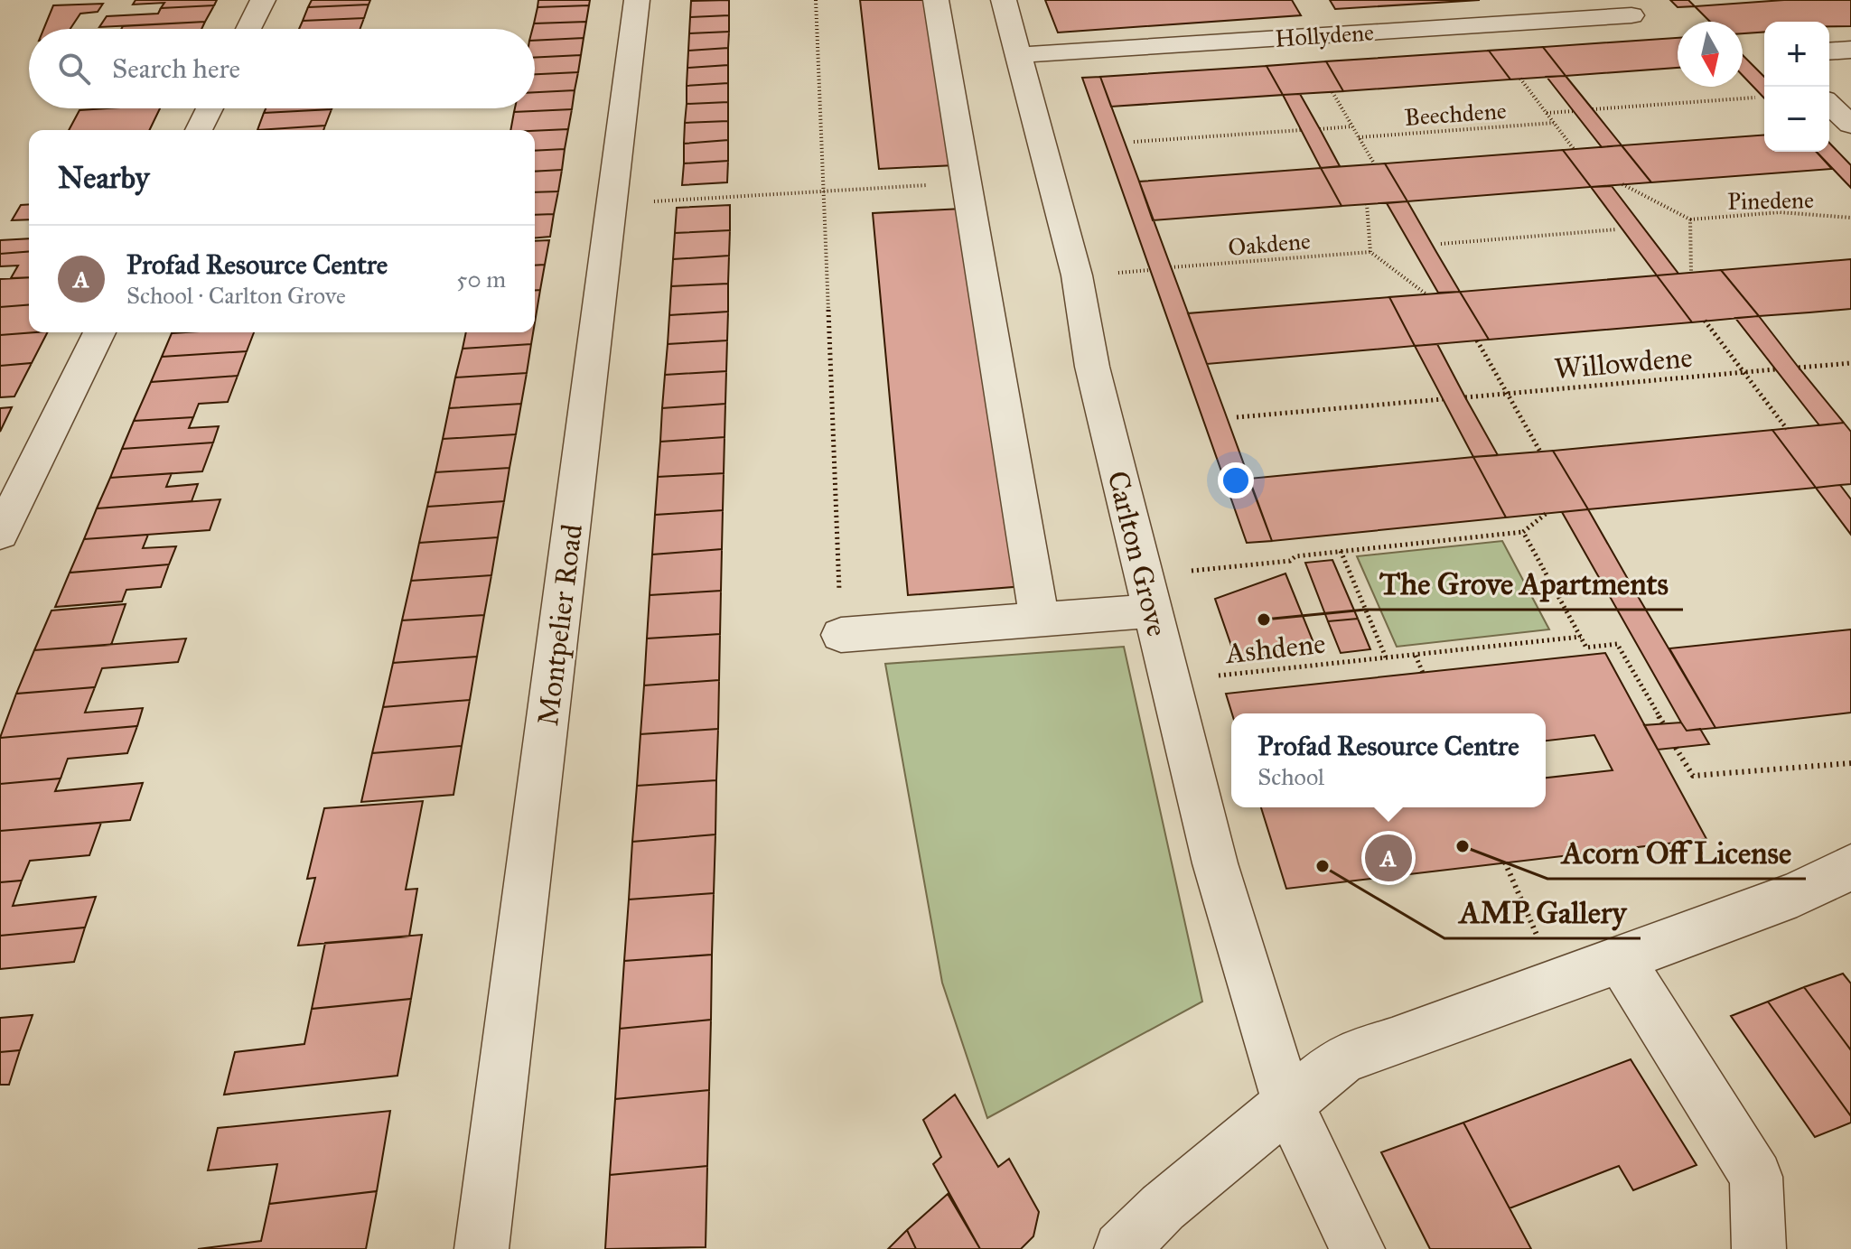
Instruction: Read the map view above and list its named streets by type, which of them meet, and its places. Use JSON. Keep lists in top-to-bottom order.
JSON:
{
  "streets": {
    "street": ["Hollydene", "Carlton Grove", "Montpelier Road"],
    "path": [
      "Beechdene",
      "Pinedene",
      "Oakdene",
      "Willowdene",
      "Ashdene"
    ]
  },
  "crossings": [
    ["Hollydene", "Carlton Grove"],
    ["Carlton Grove", "Ashdene"]
  ],
  "places": ["The Grove Apartments", "Acorn Off License", "AMP Gallery"],
  "north": "bottom",
  "page": {
    "map_buttons": ["+", "−"],
    "search": "Search here",
    "heading": "Nearby",
    "list": [
      {
        "mark": "A",
        "name": "Profad Resource Centre",
        "note": "School · Carlton Grove",
        "value": "50 m"
      }
    ],
    "popup": ["Profad Resource Centre", "School"],
    "pins": "A"
  }
}
